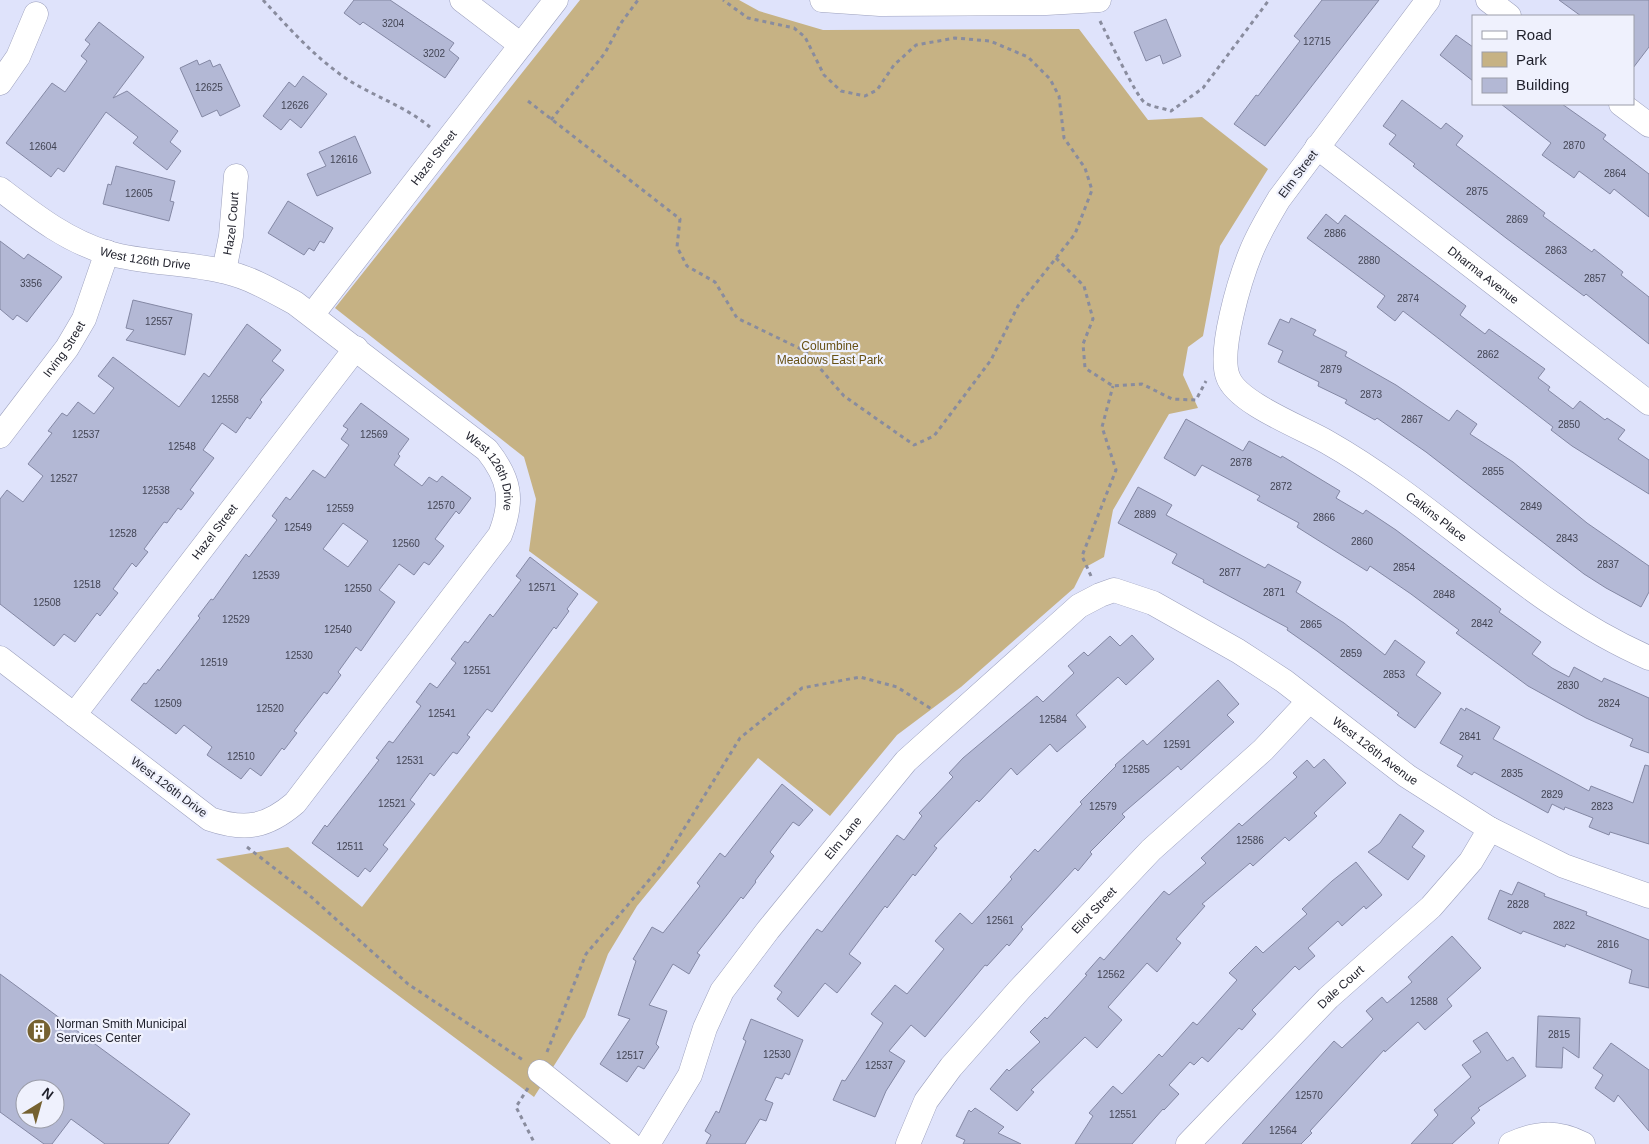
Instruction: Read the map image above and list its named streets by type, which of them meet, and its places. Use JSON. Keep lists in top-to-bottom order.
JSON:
{
  "streets": {
    "street": [
      "Hazel Street",
      "Elm Street",
      "Hazel Court",
      "West 126th Drive",
      "Dharma Avenue",
      "Irving Street",
      "Calkins Place",
      "West 126th Avenue",
      "Elm Lane",
      "Eliot Street",
      "Dale Court"
    ]
  },
  "crossings": [
    ["Hazel Street", "West 126th Drive"],
    ["Elm Street", "Dharma Avenue"],
    ["Elm Street", "Calkins Place"],
    ["Hazel Court", "West 126th Drive"],
    ["West 126th Drive", "Irving Street"],
    ["West 126th Avenue", "Elm Lane"],
    ["West 126th Avenue", "Eliot Street"],
    ["West 126th Avenue", "Dale Court"]
  ],
  "parks": ["Columbine Meadows East Park"],
  "places": {
    "building": ["Norman Smith Municipal Services Center"]
  },
  "house_numbers": [
    "3204",
    "12715",
    "3202",
    "12625",
    "12626",
    "2870",
    "12604",
    "12616",
    "2864",
    "2875",
    "12605",
    "2869",
    "2886",
    "2863",
    "2880",
    "2857",
    "3356",
    "2874",
    "12557",
    "2862",
    "2879",
    "2873",
    "12558",
    "2867",
    "2850",
    "12537",
    "12569",
    "12548",
    "2878",
    "2855",
    "12527",
    "2872",
    "12538",
    "12570",
    "2849",
    "12559",
    "2889",
    "2866",
    "12549",
    "12528",
    "2843",
    "2860",
    "12560",
    "2837",
    "2854",
    "2877",
    "12539",
    "12518",
    "12571",
    "12550",
    "2871",
    "2848",
    "12508",
    "12529",
    "2842",
    "2865",
    "12540",
    "2859",
    "12530",
    "12519",
    "12551",
    "2853",
    "2830",
    "12509",
    "2824",
    "12520",
    "12541",
    "12584",
    "2841",
    "12591",
    "12510",
    "12531",
    "12585",
    "2835",
    "2829",
    "12521",
    "12579",
    "2823",
    "12586",
    "12511",
    "2828",
    "12561",
    "2822",
    "2816",
    "12562",
    "12588",
    "2815",
    "12530",
    "12517",
    "12537",
    "12570",
    "12551",
    "12564"
  ],
  "legend": ["Road", "Park", "Building"],
  "north": "top right"
}
